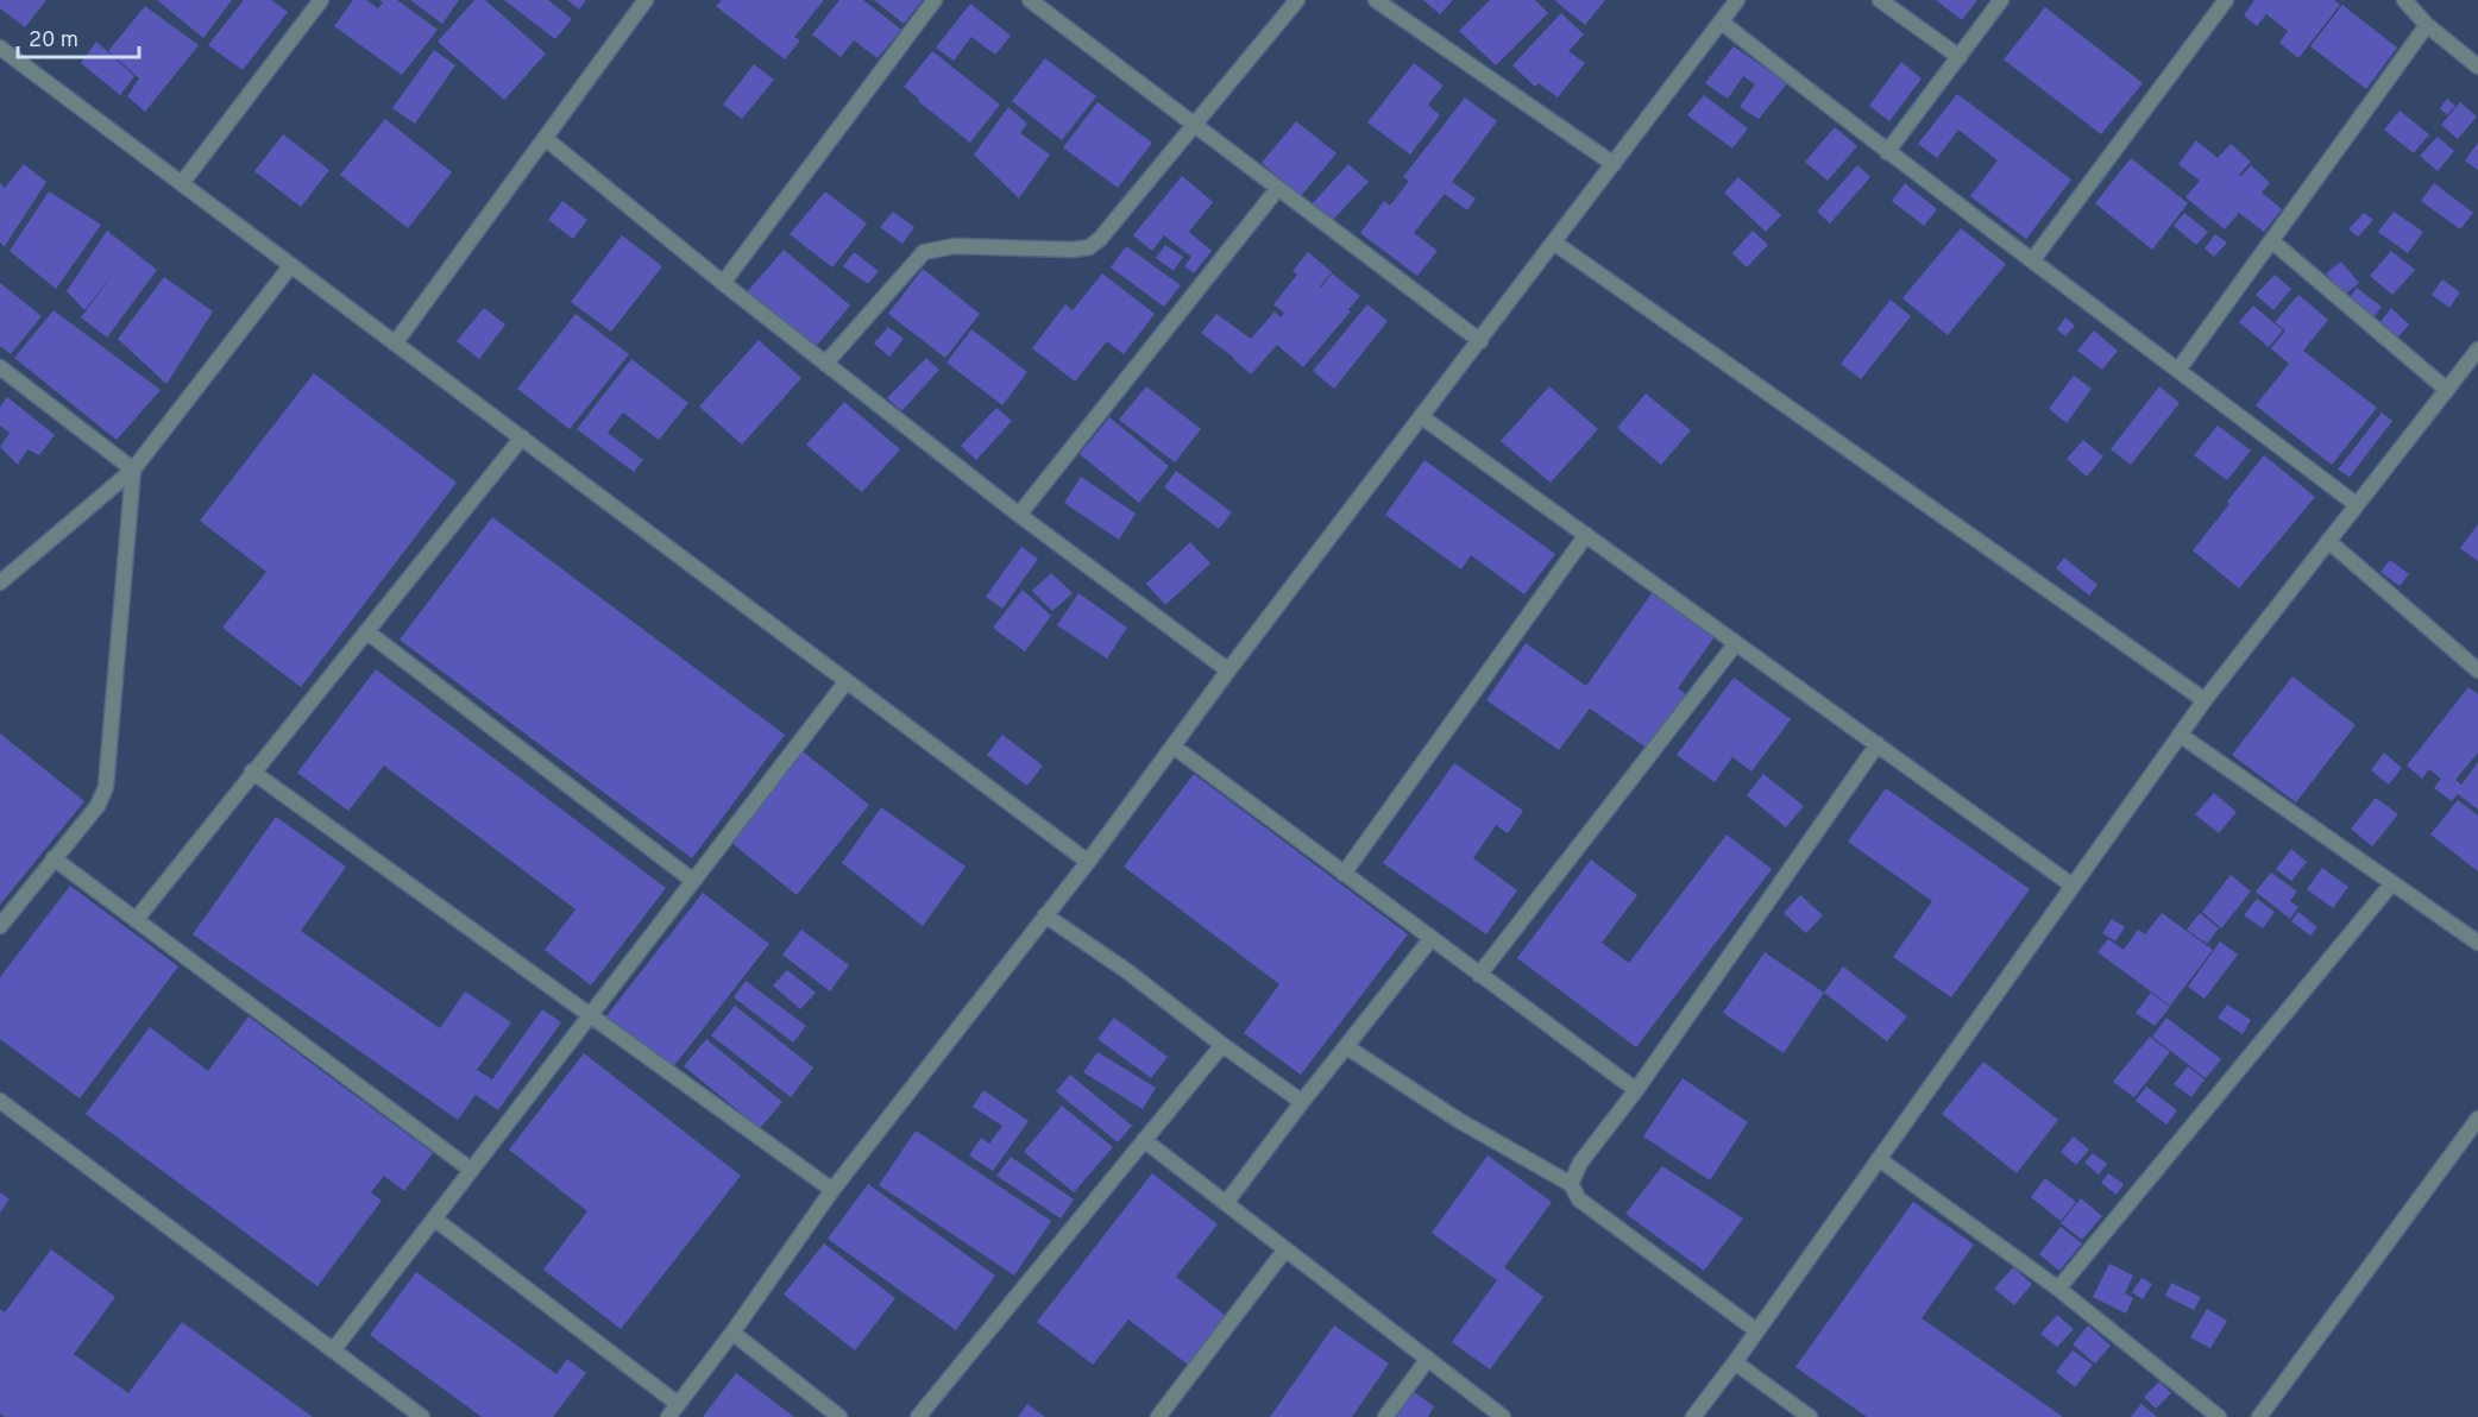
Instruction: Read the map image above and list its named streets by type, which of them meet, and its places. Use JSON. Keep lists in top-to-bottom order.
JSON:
{
  "scale_bar": "20 m"
}
